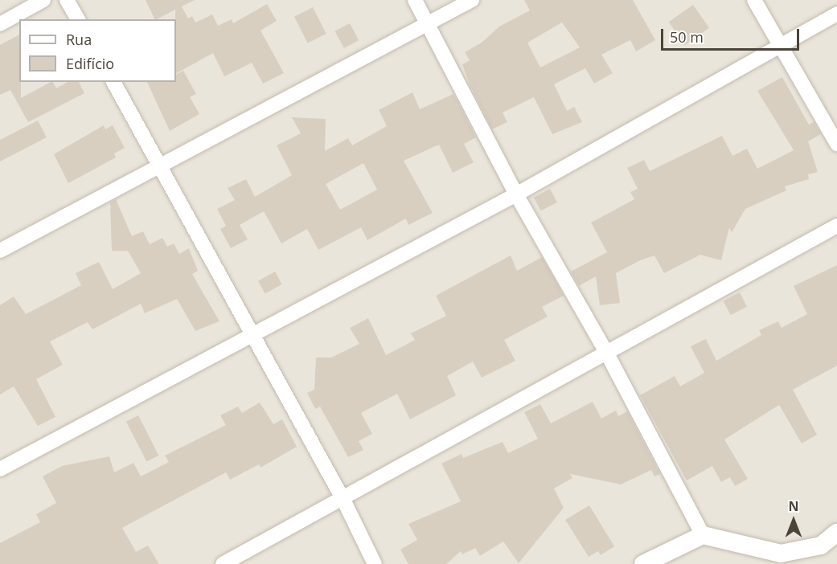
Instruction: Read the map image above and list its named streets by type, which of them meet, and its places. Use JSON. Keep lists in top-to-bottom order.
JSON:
{
  "legend": ["Rua", "Edifício"],
  "scale_bar": "50 m",
  "north": "top"
}
